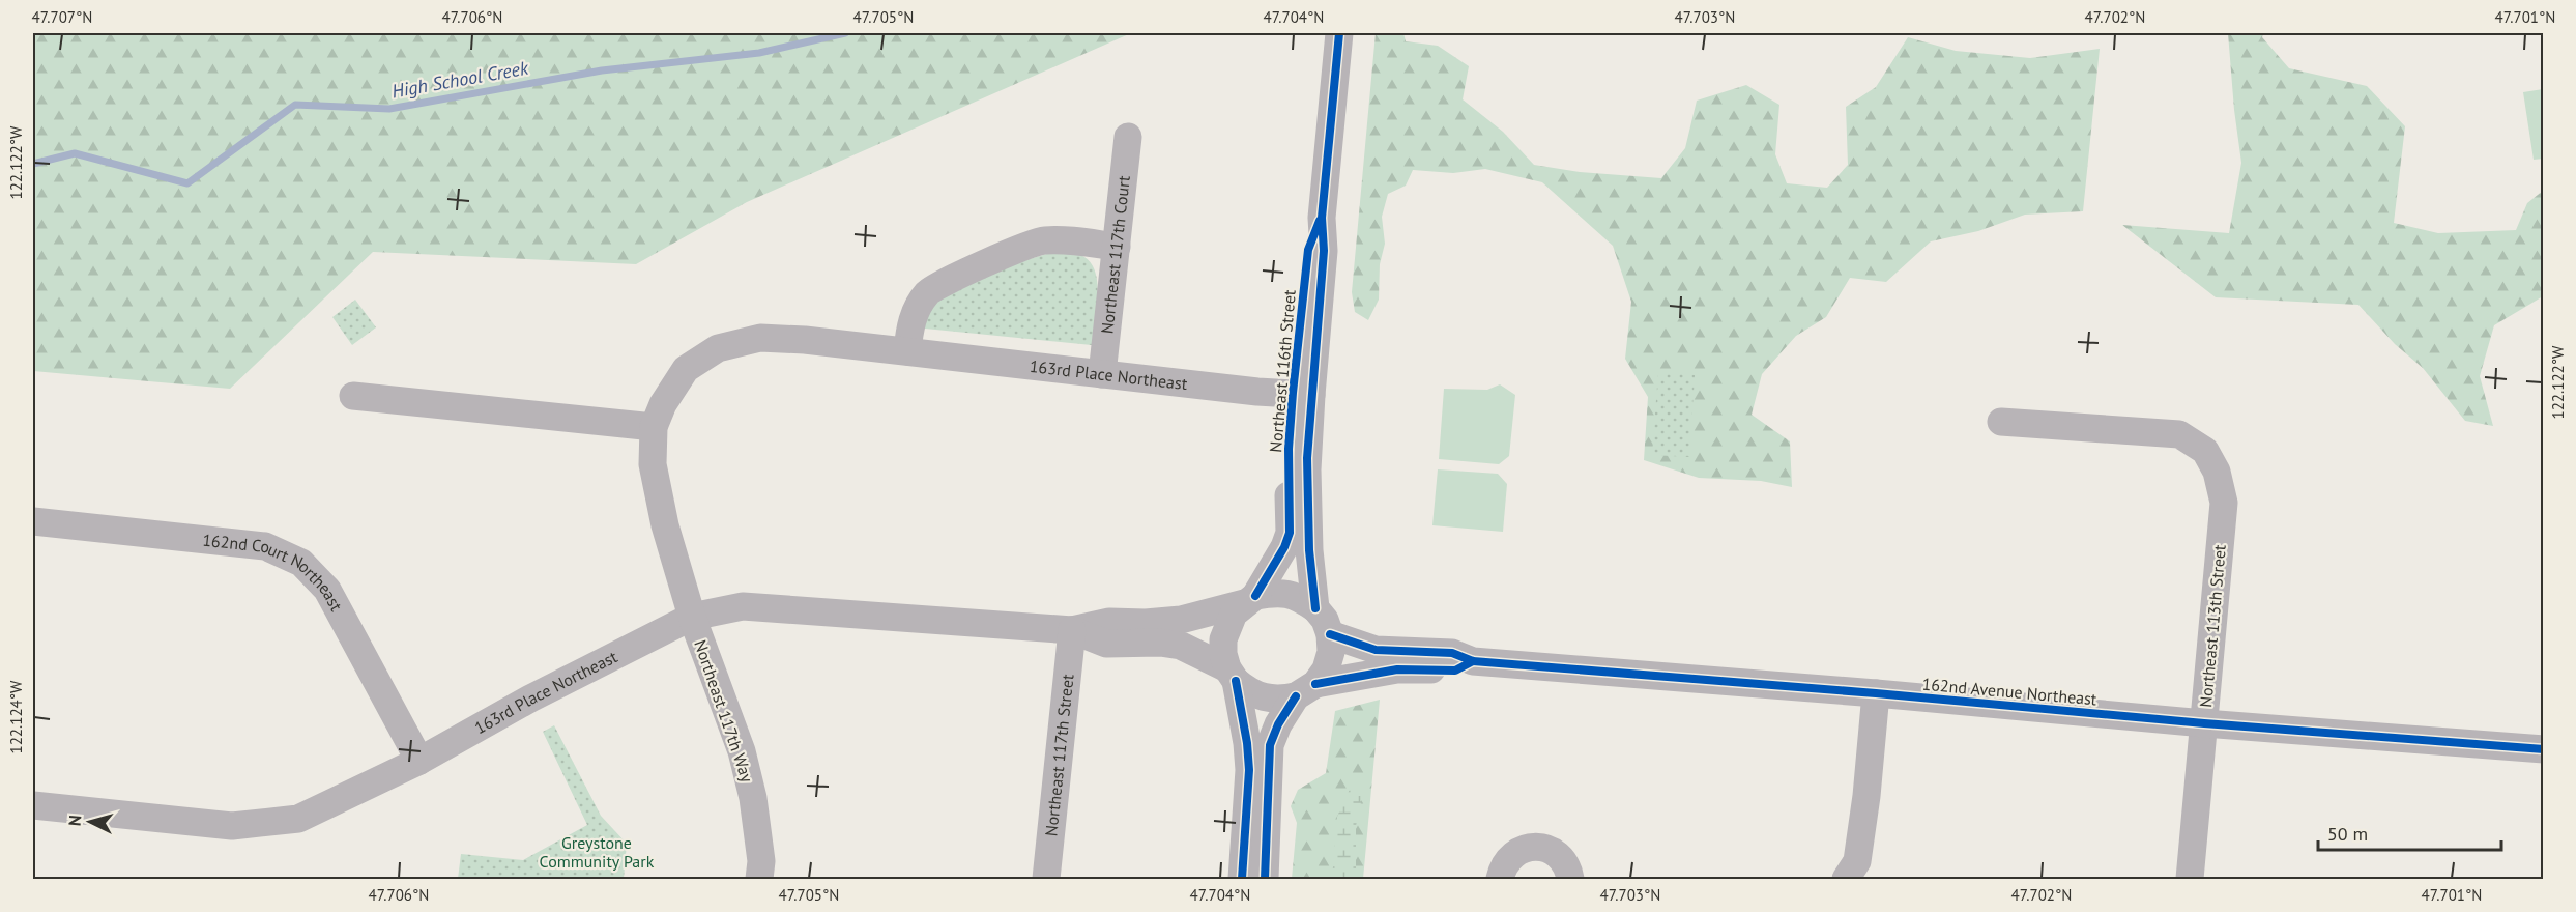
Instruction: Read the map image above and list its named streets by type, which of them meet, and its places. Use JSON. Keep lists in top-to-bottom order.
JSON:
{
  "streets": {
    "street": [
      "Northeast 117th Court",
      "Northeast 116th Street",
      "163rd Place Northeast",
      "162nd Court Northeast",
      "Northeast 113th Street",
      "162nd Avenue Northeast",
      "Northeast 117th Way",
      "Northeast 117th Street"
    ]
  },
  "crossings": [
    ["Northeast 117th Court", "163rd Place Northeast"],
    ["Northeast 116th Street", "163rd Place Northeast"],
    ["Northeast 116th Street", "162nd Avenue Northeast"],
    ["163rd Place Northeast", "162nd Court Northeast"],
    ["163rd Place Northeast", "162nd Avenue Northeast"],
    ["163rd Place Northeast", "Northeast 117th Way"],
    ["163rd Place Northeast", "Northeast 117th Street"],
    ["Northeast 113th Street", "162nd Avenue Northeast"]
  ],
  "water": ["High School Creek"],
  "parks": ["Greystone Community Park"],
  "scale_bar": "50 m",
  "north": "left",
  "coordinates": [
    "47.707°N",
    "47.706°N",
    "47.705°N",
    "47.704°N",
    "47.703°N",
    "47.702°N",
    "47.701°N",
    "122.122°W",
    "122.124°W"
  ]
}
